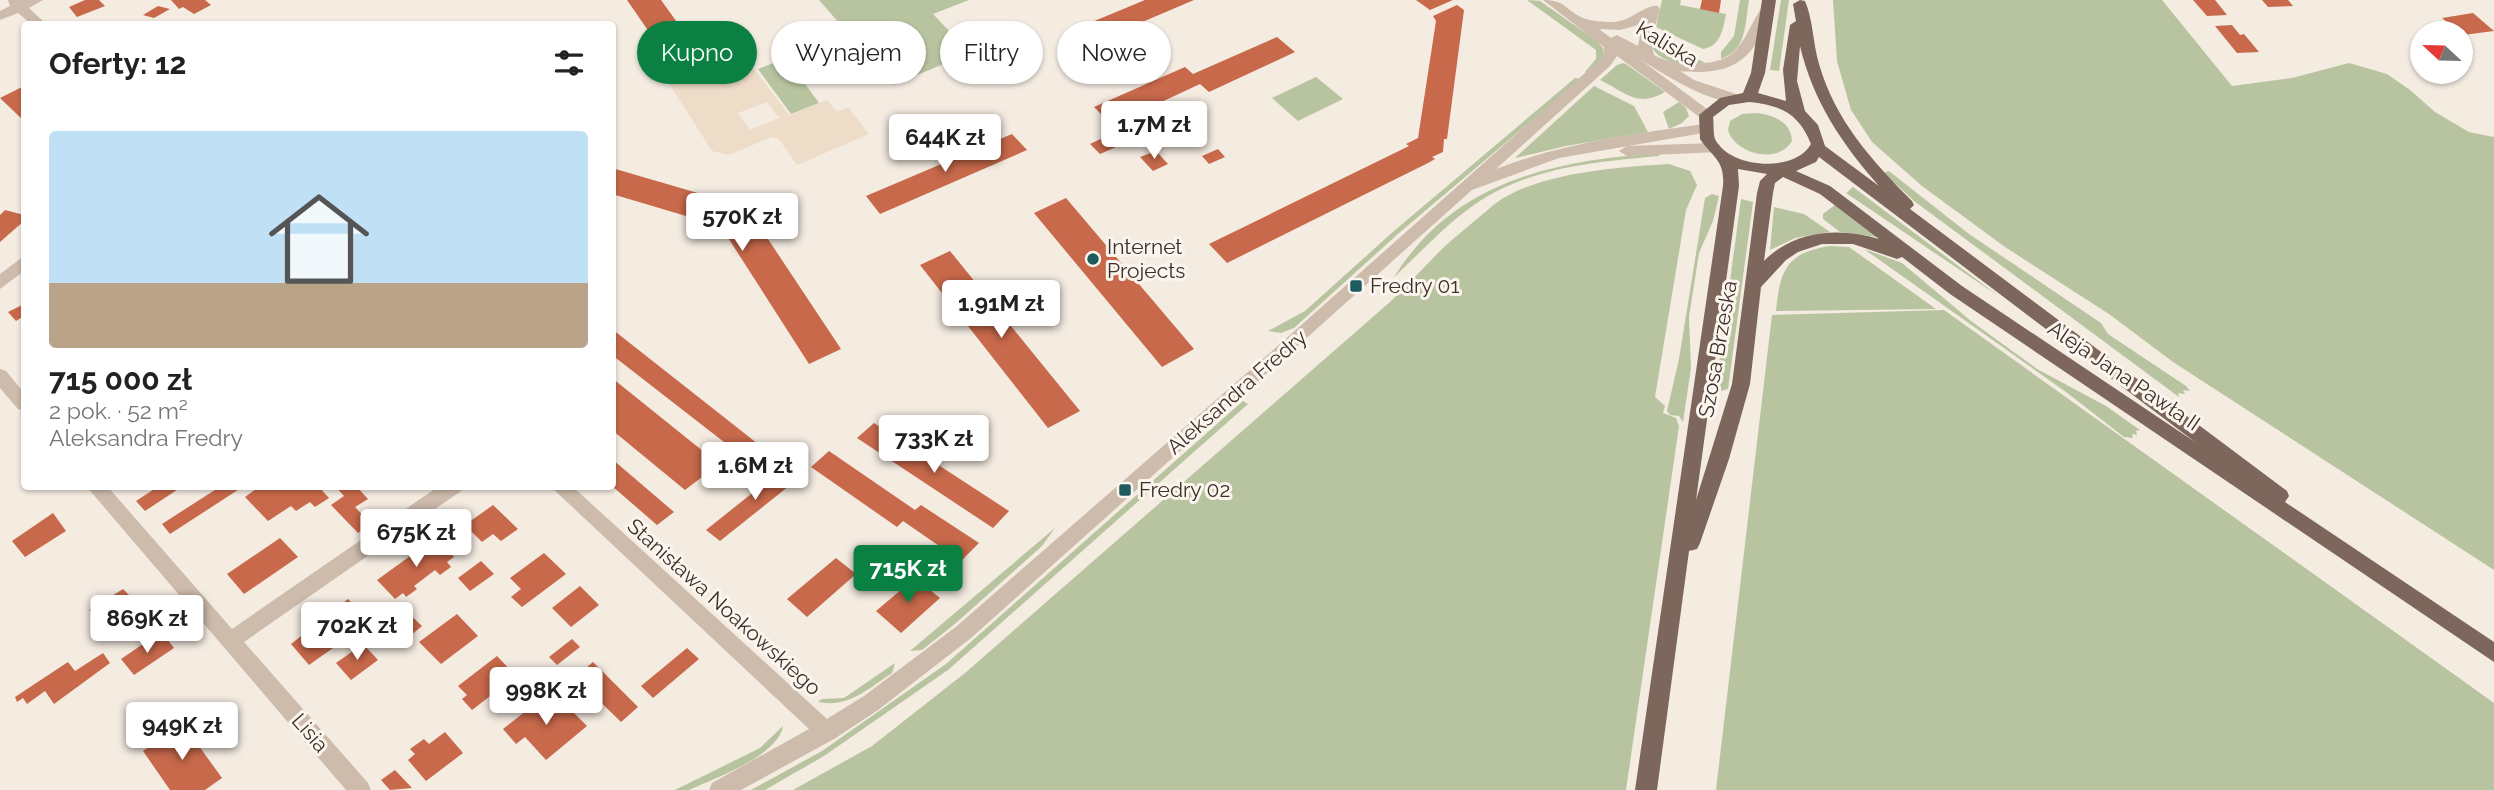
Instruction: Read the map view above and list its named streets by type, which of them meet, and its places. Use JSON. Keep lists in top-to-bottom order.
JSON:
{
  "streets": {
    "main road": ["Szosa Brzeska", "Aleja Jana Pawła II"],
    "street": [
      "Kaliska",
      "Aleksandra Fredry",
      "Stanisława Noakowskiego",
      "Lisia"
    ]
  },
  "crossings": [
    ["Kaliska", "Szosa Brzeska"],
    ["Kaliska", "Aleja Jana Pawła II"],
    ["Kaliska", "Aleksandra Fredry"],
    ["Szosa Brzeska", "Aleja Jana Pawła II"],
    ["Szosa Brzeska", "Aleksandra Fredry"],
    ["Aleja Jana Pawła II", "Aleksandra Fredry"],
    ["Aleksandra Fredry", "Stanisława Noakowskiego"]
  ],
  "places": {
    "other": ["Internet Projects"],
    "transit": ["Fredry 01", "Fredry 02"]
  },
  "north": "left",
  "page": {
    "chip": [
      "Kupno",
      "Wynajem",
      "Filtry",
      "Nowe"
    ],
    "heading": "Oferty: 12",
    "price": [
      "1.7M zł",
      "644K zł",
      "570K zł",
      "1.91M zł",
      "733K zł",
      "1.6M zł",
      "675K zł",
      "715K zł",
      "869K zł",
      "702K zł",
      "998K zł",
      "949K zł"
    ],
    "list": [
      {
        "name": "715 000 zł",
        "note": "2 pok. · 52 m² · Aleksandra Fredry"
      }
    ]
  }
}
